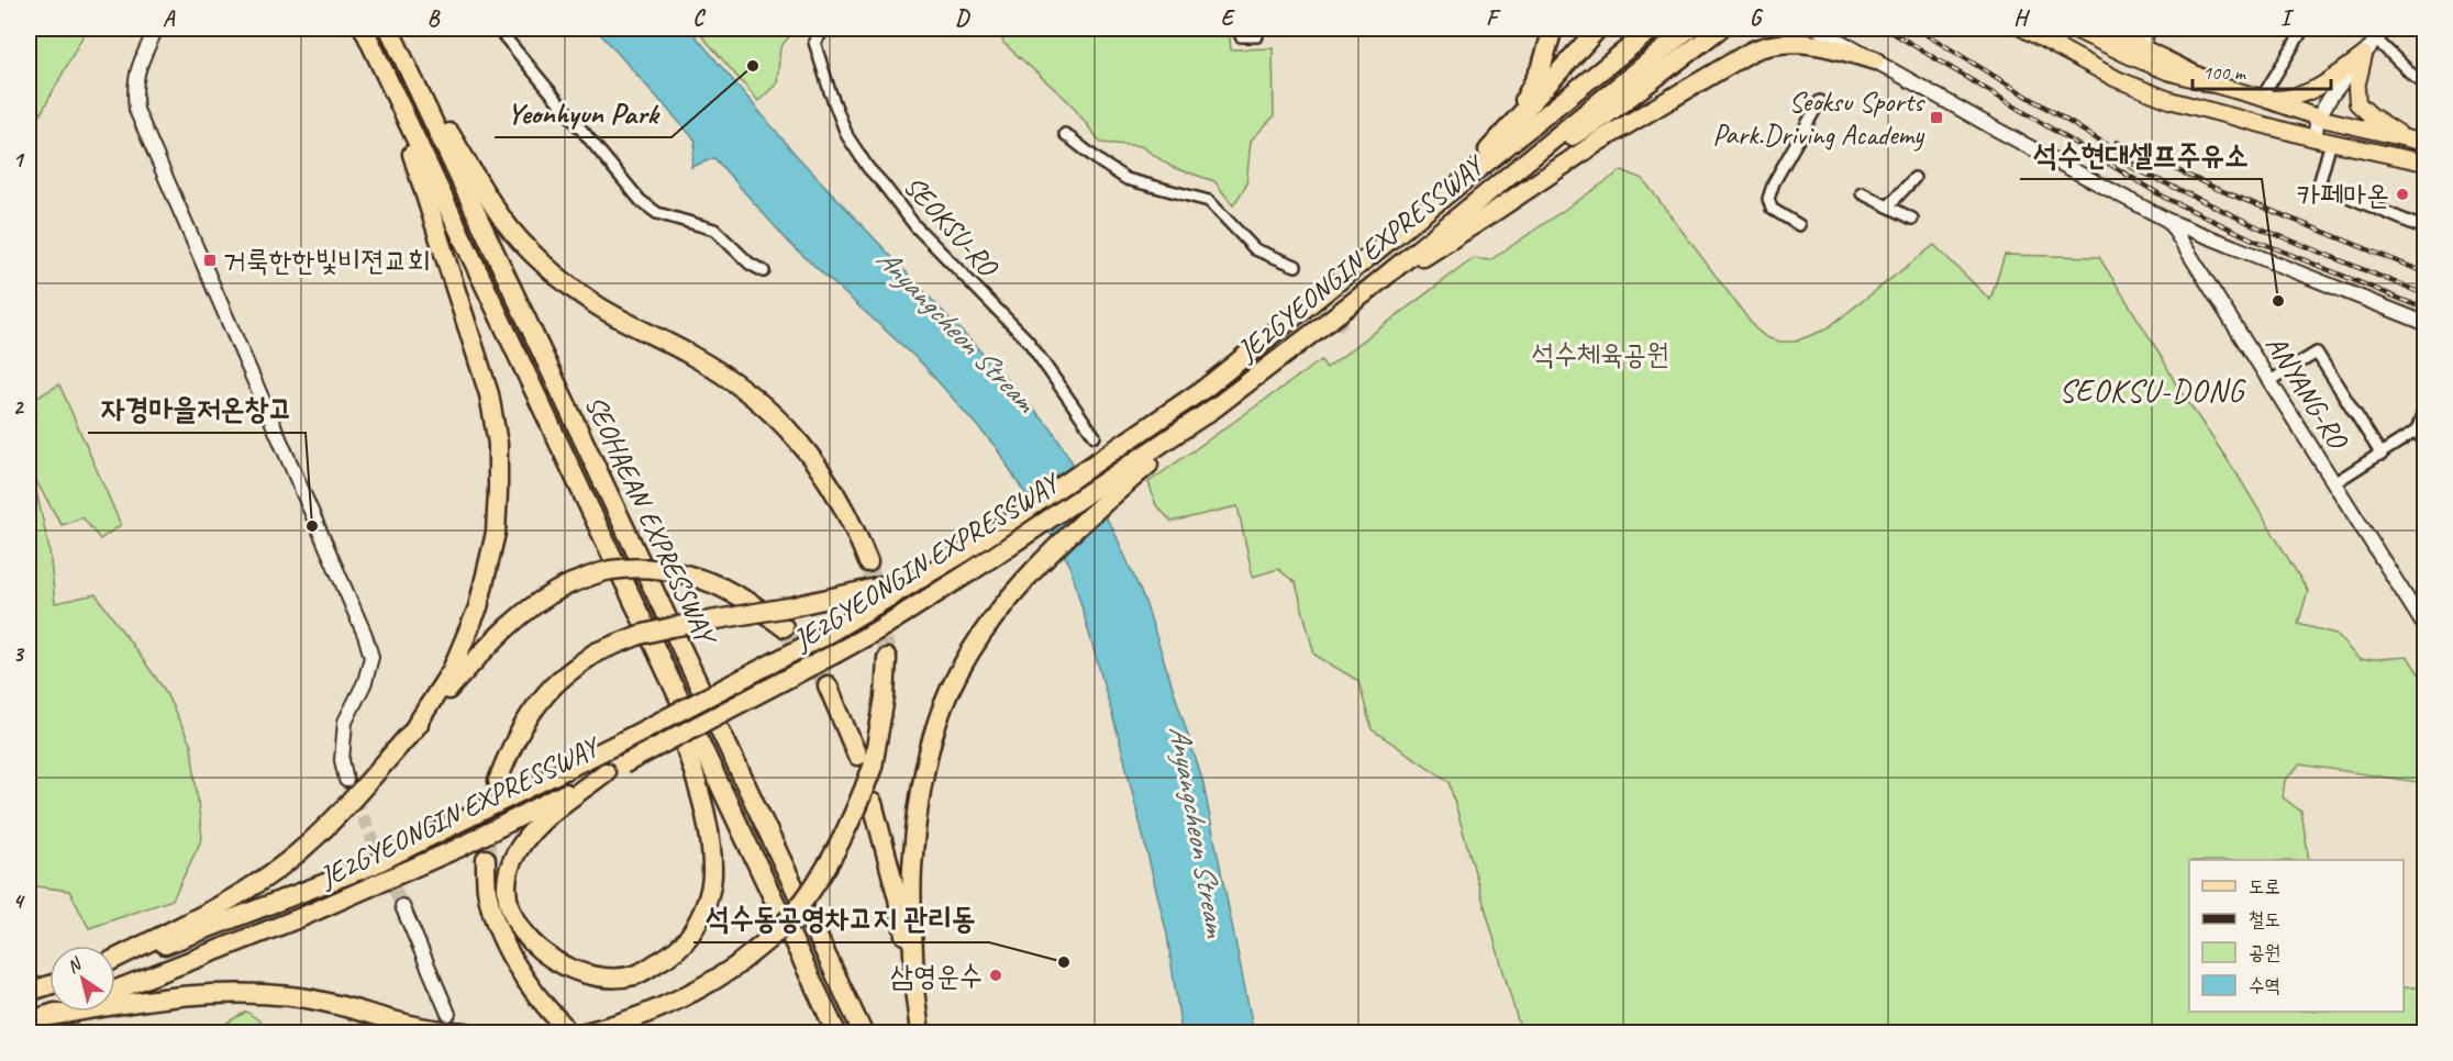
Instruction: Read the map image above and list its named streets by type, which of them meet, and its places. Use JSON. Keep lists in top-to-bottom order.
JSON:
{
  "streets": {
    "highway": ["JE2GYEONGIN EXPRESSWAY", "SEOHAEAN EXPRESSWAY"],
    "street": ["SEOKSU-RO", "ANYANG-RO"]
  },
  "districts": ["SEOKSU-DONG"],
  "water": ["Anyangcheon Stream"],
  "parks": ["석수체육공원"],
  "places": {
    "other": [
      "Yeonhyun Park",
      "카페마온",
      "석수현대셀프주유소",
      "자경마을저온창고",
      "석수동공영차고지 관리동",
      "삼영운수"
    ],
    "transit": ["Seoksu Sports Park.Driving Academy", "거룩한한빛비젼교회"]
  },
  "legend": [
    "도로",
    "철도",
    "공원",
    "수역"
  ],
  "scale_bar": "100 m",
  "north": "top left",
  "grid": {
    "columns": [
      "A",
      "B",
      "C",
      "D",
      "E",
      "F",
      "G",
      "H",
      "I"
    ],
    "rows": [
      "1",
      "2",
      "3",
      "4"
    ]
  }
}
